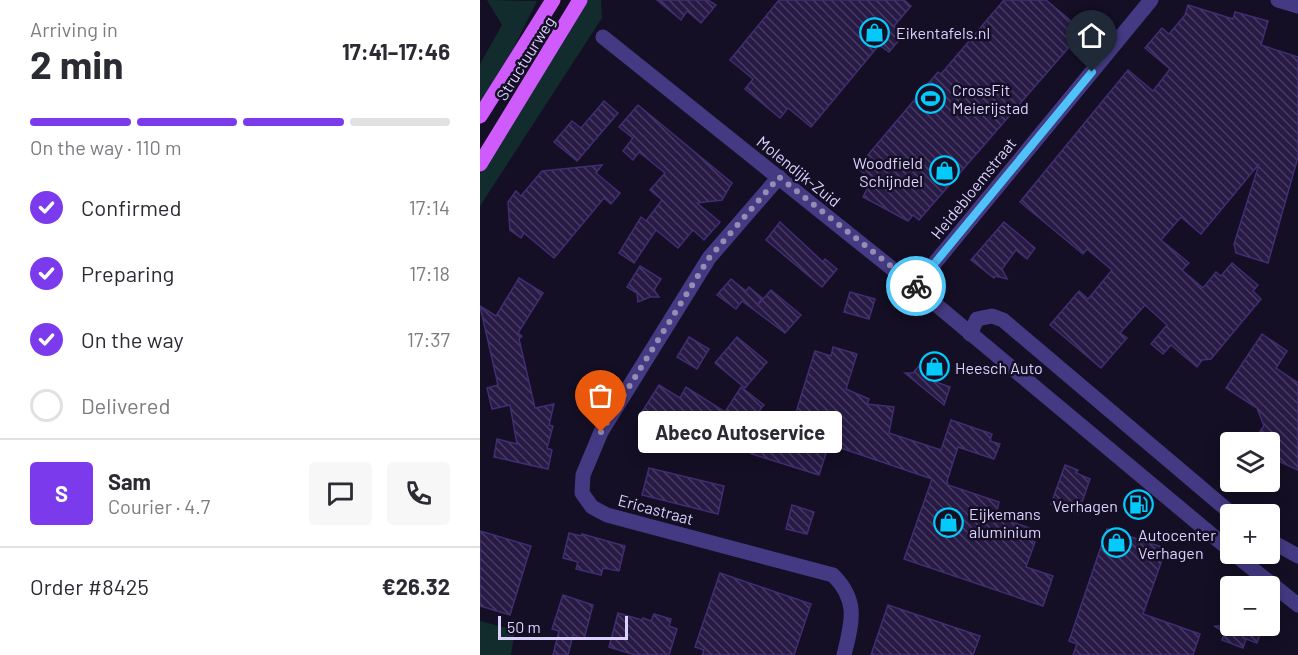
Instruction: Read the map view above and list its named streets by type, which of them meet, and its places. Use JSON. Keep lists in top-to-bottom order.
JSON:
{
  "streets": {
    "main road": ["Structuurweg"],
    "street": ["Molendijk-Zuid", "Heidebloemstraat", "Ericastraat"]
  },
  "crossings": [
    ["Molendijk-Zuid", "Heidebloemstraat"],
    ["Molendijk-Zuid", "Ericastraat"]
  ],
  "places": {
    "shop": [
      "Eikentafels.nl",
      "Woodfield Schijndel",
      "Heesch Auto",
      "Eijkemans aluminium",
      "Autocenter Verhagen"
    ],
    "sports": ["CrossFit Meierijstad"],
    "other": ["Abeco Autoservice"],
    "fuel station": ["Verhagen"]
  },
  "scale_bar": "50 m",
  "page": {
    "heading": ["2 min", "Arriving in", "17:41–17:46"],
    "panel": [
      "Sam",
      "Courier · 4.7",
      "Order #8425",
      "€26.32"
    ],
    "bar": "On the way · 110 m",
    "list": [
      ["Confirmed", "17:14"],
      ["Preparing", "17:18"],
      ["On the way", "17:37"],
      "Delivered"
    ],
    "bubble": "Abeco Autoservice",
    "map_buttons": ["+", "−"],
    "round": "S",
    "scale": "50 m"
  }
}
